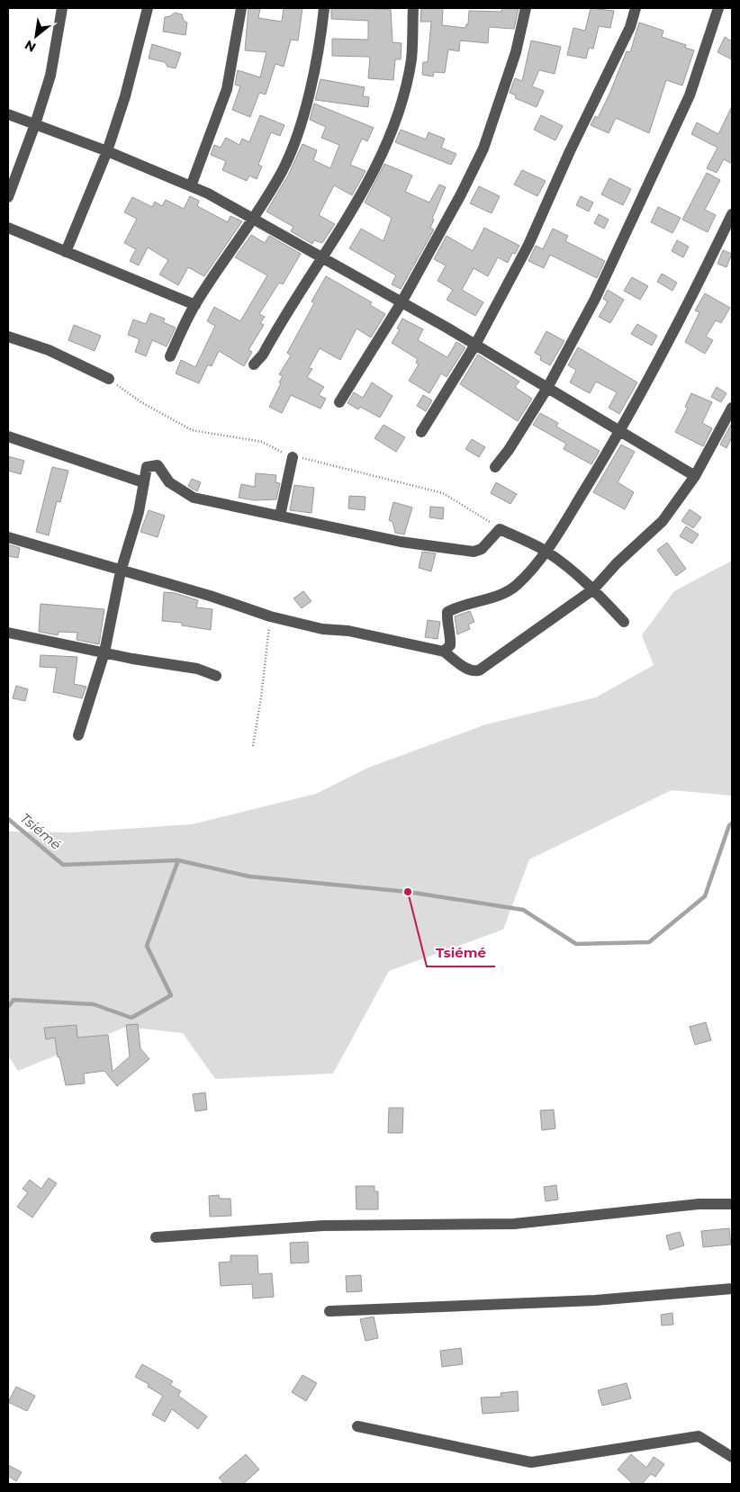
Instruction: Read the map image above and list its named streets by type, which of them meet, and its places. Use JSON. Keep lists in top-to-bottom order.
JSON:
{
  "water": ["Tsiémé"],
  "places": ["Tsiémé"],
  "north": "bottom left"
}
